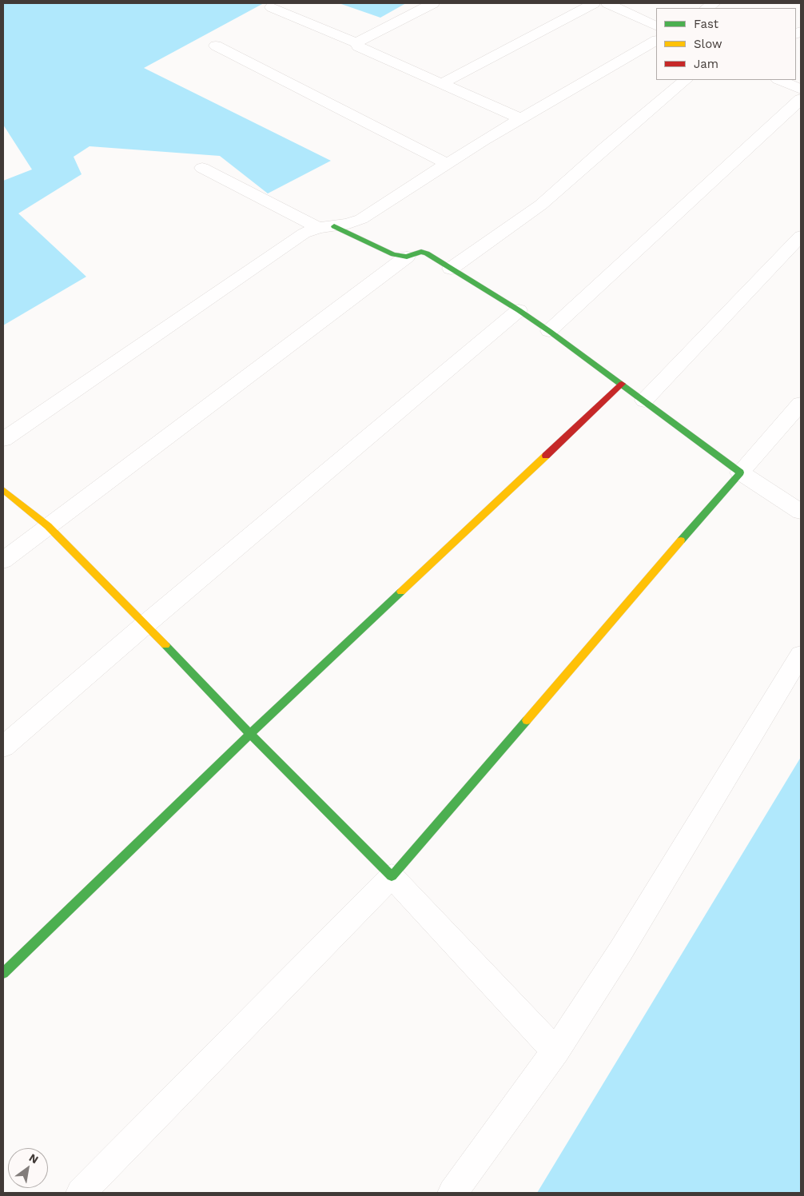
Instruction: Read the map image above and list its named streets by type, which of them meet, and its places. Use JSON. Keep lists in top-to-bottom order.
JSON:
{
  "legend": ["Fast", "Slow", "Jam"],
  "north": "top right"
}
